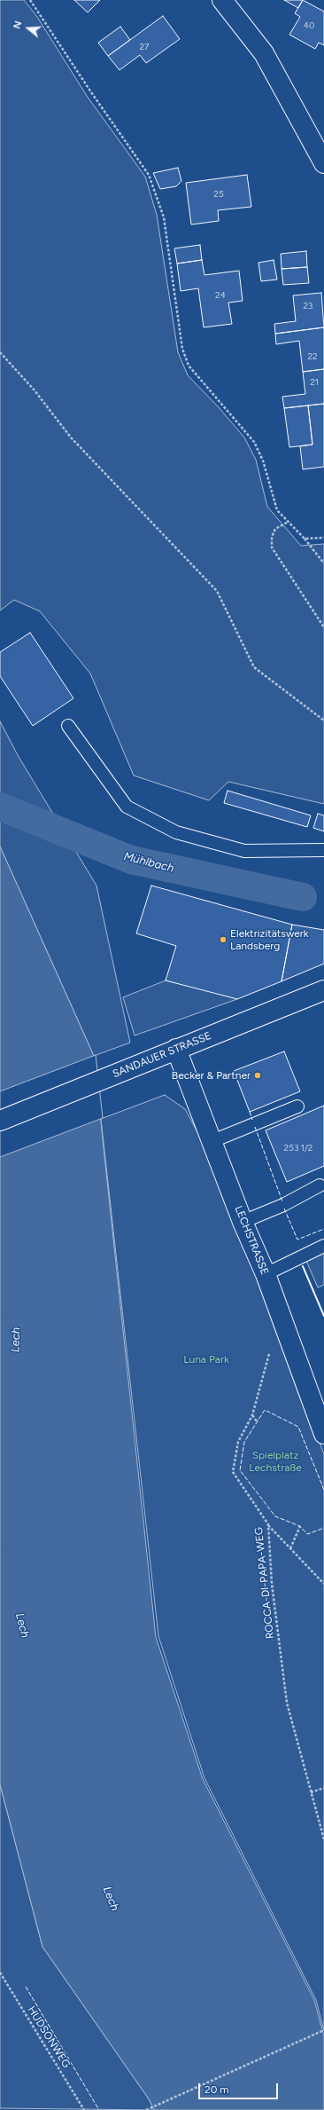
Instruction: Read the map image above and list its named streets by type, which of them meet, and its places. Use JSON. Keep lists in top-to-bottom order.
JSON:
{
  "streets": {
    "street": ["SANDAUER STRASSE", "LECHSTRASSE"],
    "path": ["ROCCA-DI-PAPA-WEG", "HUDSONWEG"]
  },
  "crossings": [
    ["SANDAUER STRASSE", "LECHSTRASSE"],
    ["LECHSTRASSE", "ROCCA-DI-PAPA-WEG"]
  ],
  "water": ["Mühlbach", "Lech"],
  "parks": ["Luna Park", "Spielplatz Lechstraße"],
  "places": ["Elektrizitätswerk Landsberg", "Becker & Partner"],
  "house_numbers": [
    "40",
    "27",
    "25",
    "24",
    "23",
    "22",
    "21",
    "253 1/2"
  ],
  "scale_bar": "20 m",
  "north": "left"
}
